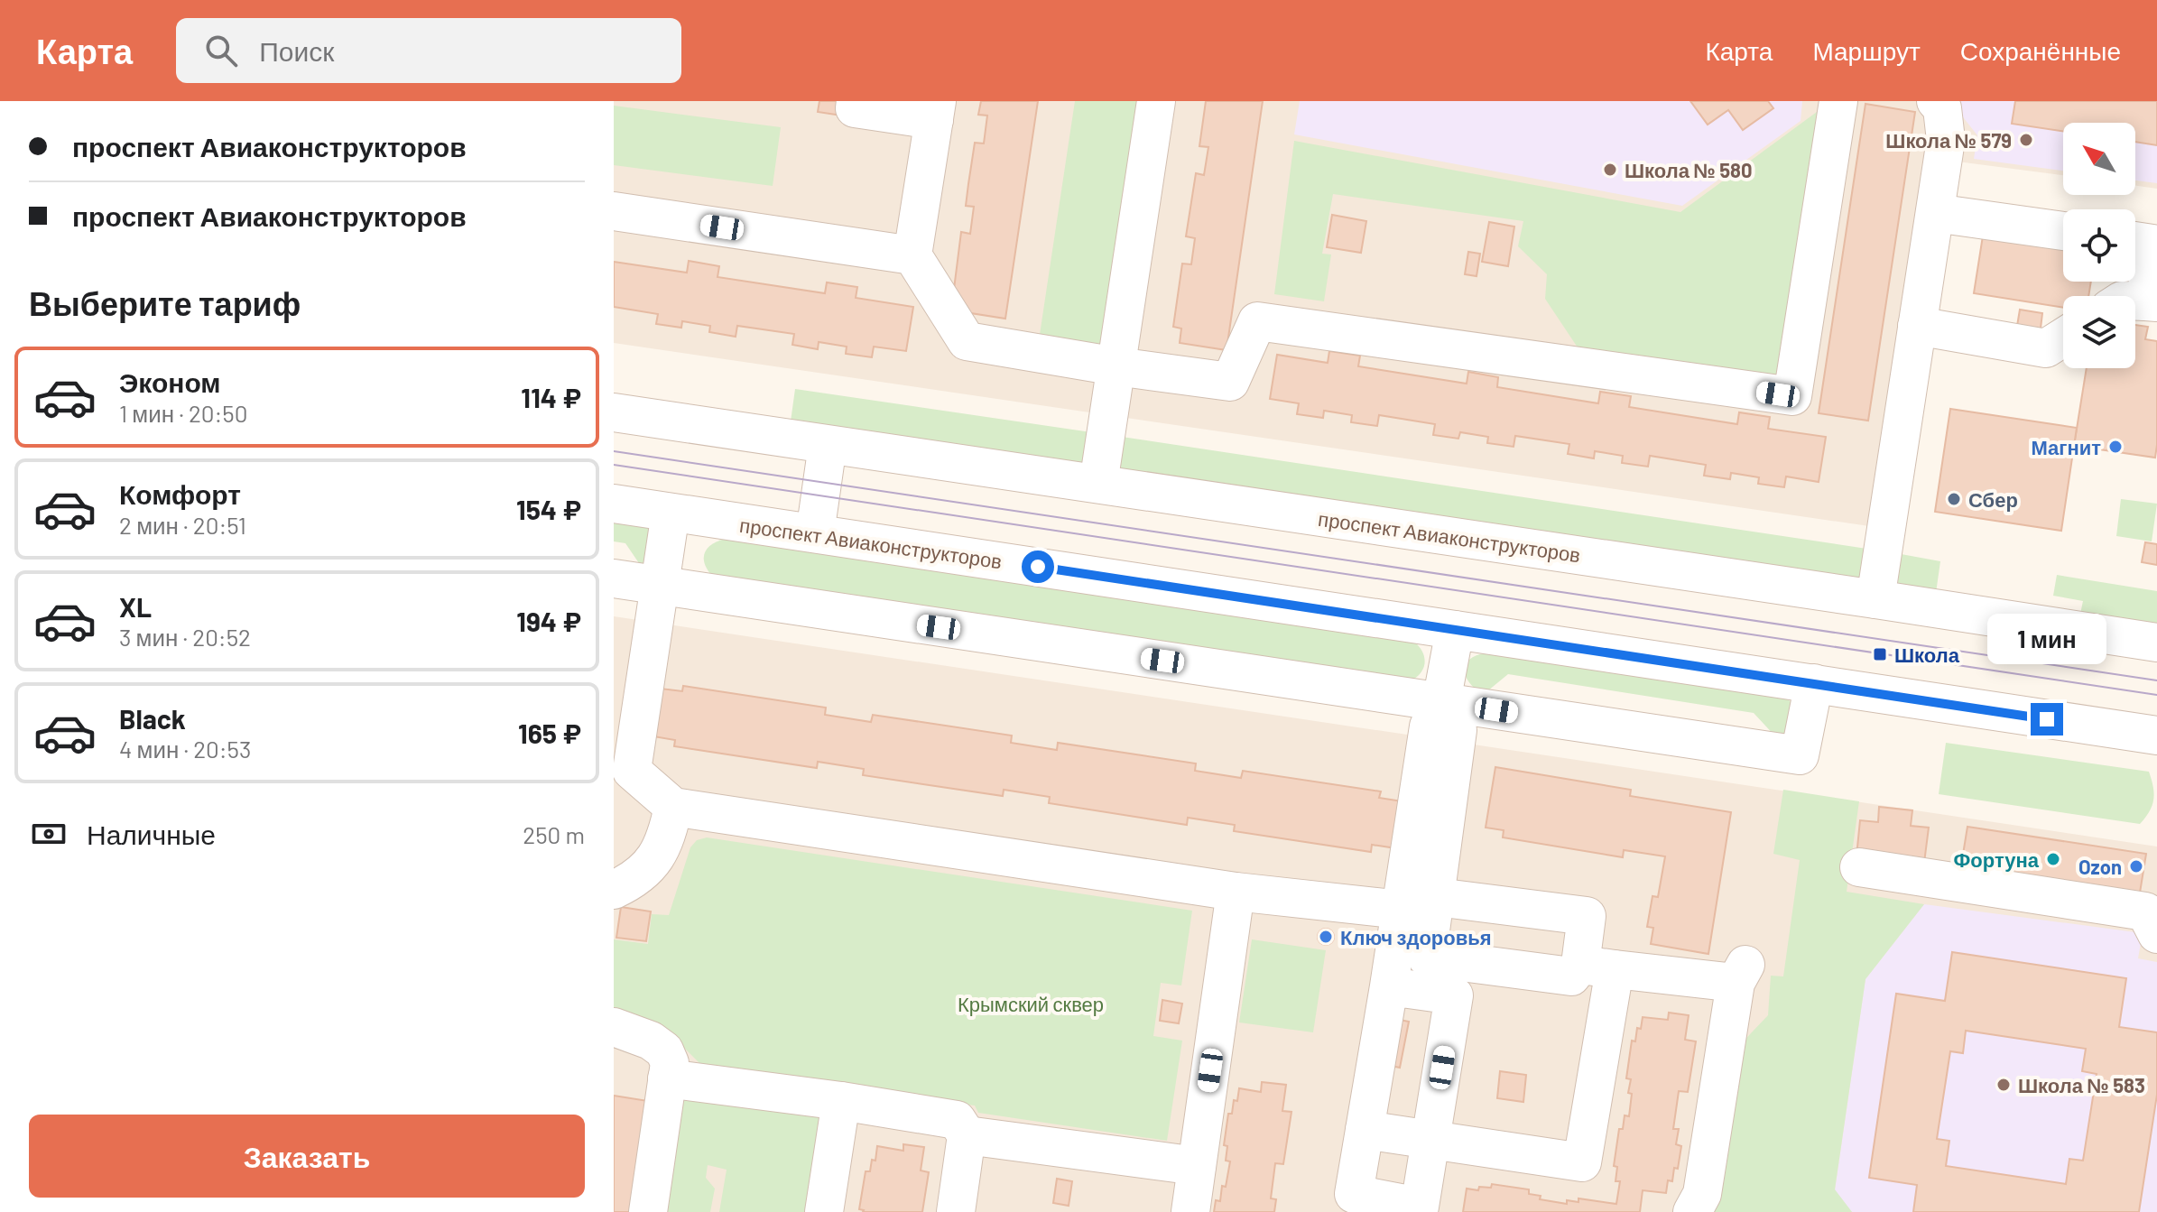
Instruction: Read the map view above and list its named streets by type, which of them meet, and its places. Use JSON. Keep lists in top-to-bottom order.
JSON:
{
  "streets": {
    "street": ["проспект Авиаконструкторов"]
  },
  "parks": ["Крымский сквер"],
  "places": {
    "other": [
      "Школа № 579",
      "Школа № 580",
      "Магнит",
      "Сбер",
      "Фортуна",
      "Ozon",
      "Ключ здоровья",
      "Школа № 583"
    ],
    "transit": ["Школа"]
  },
  "north": "top left",
  "page": {
    "header": "Карта",
    "search": "Поиск",
    "nav": ["Карта", "Маршрут", "Сохранённые"],
    "banner": ["проспект Авиаконструкторов", "проспект Авиаконструкторов"],
    "heading": "Выберите тариф",
    "list": [
      {
        "name": "Эконом",
        "note": "1 мин · 20:50",
        "value": "114 ₽"
      },
      {
        "name": "Комфорт",
        "note": "2 мин · 20:51",
        "value": "154 ₽"
      },
      {
        "name": "XL",
        "note": "3 мин · 20:52",
        "value": "194 ₽"
      },
      {
        "name": "Black",
        "note": "4 мин · 20:53",
        "value": "165 ₽"
      }
    ],
    "bubble": "1 мин",
    "pay": ["Наличные", "250 m"],
    "buttons": "Заказать"
  }
}
